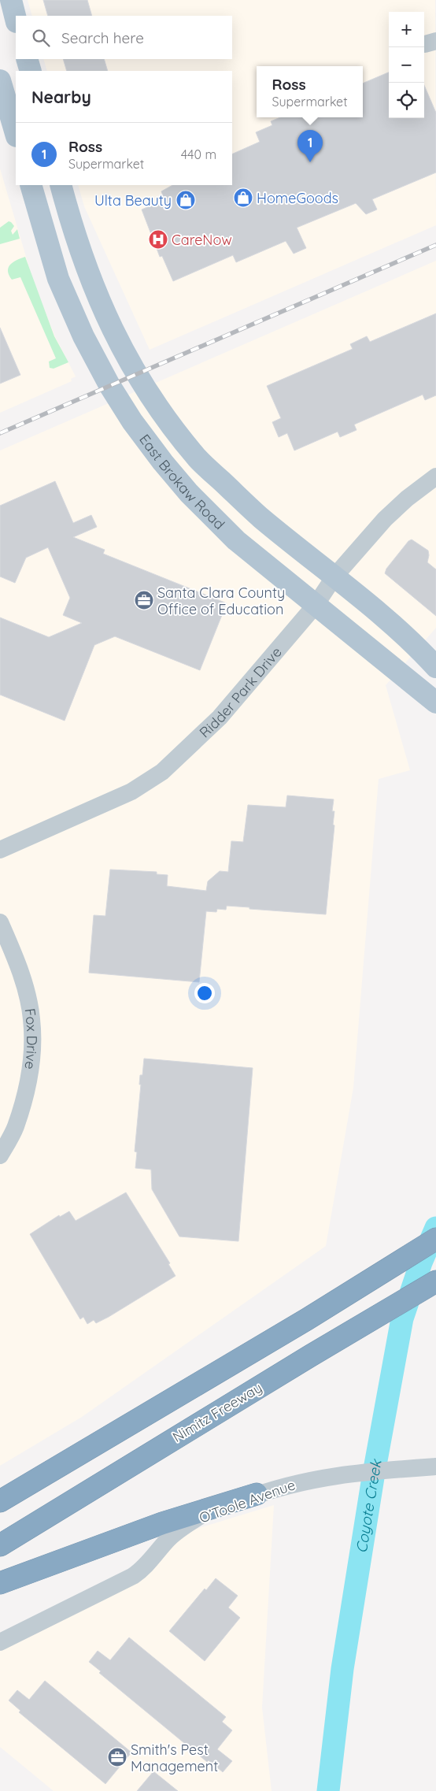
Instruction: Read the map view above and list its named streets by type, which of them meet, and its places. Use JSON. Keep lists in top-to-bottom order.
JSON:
{
  "streets": {
    "highway": ["Nimitz Freeway"],
    "main road": ["East Brokaw Road"],
    "street": ["Ridder Park Drive", "Fox Drive", "O’Toole Avenue"]
  },
  "crossings": [
    ["East Brokaw Road", "Ridder Park Drive"]
  ],
  "water": ["Coyote Creek"],
  "places": {
    "shop": ["HomeGoods", "Ulta Beauty"],
    "hospital": ["CareNow"],
    "office": ["Santa Clara County Office of Education", "Smith's Pest Management"]
  },
  "page": {
    "map_buttons": ["+", "−"],
    "search": "Search here",
    "popup": ["Ross", "Supermarket"],
    "heading": "Nearby",
    "list": [
      {
        "mark": "1",
        "name": "Ross",
        "note": "Supermarket",
        "value": "440 m"
      }
    ],
    "pins": "1"
  }
}
